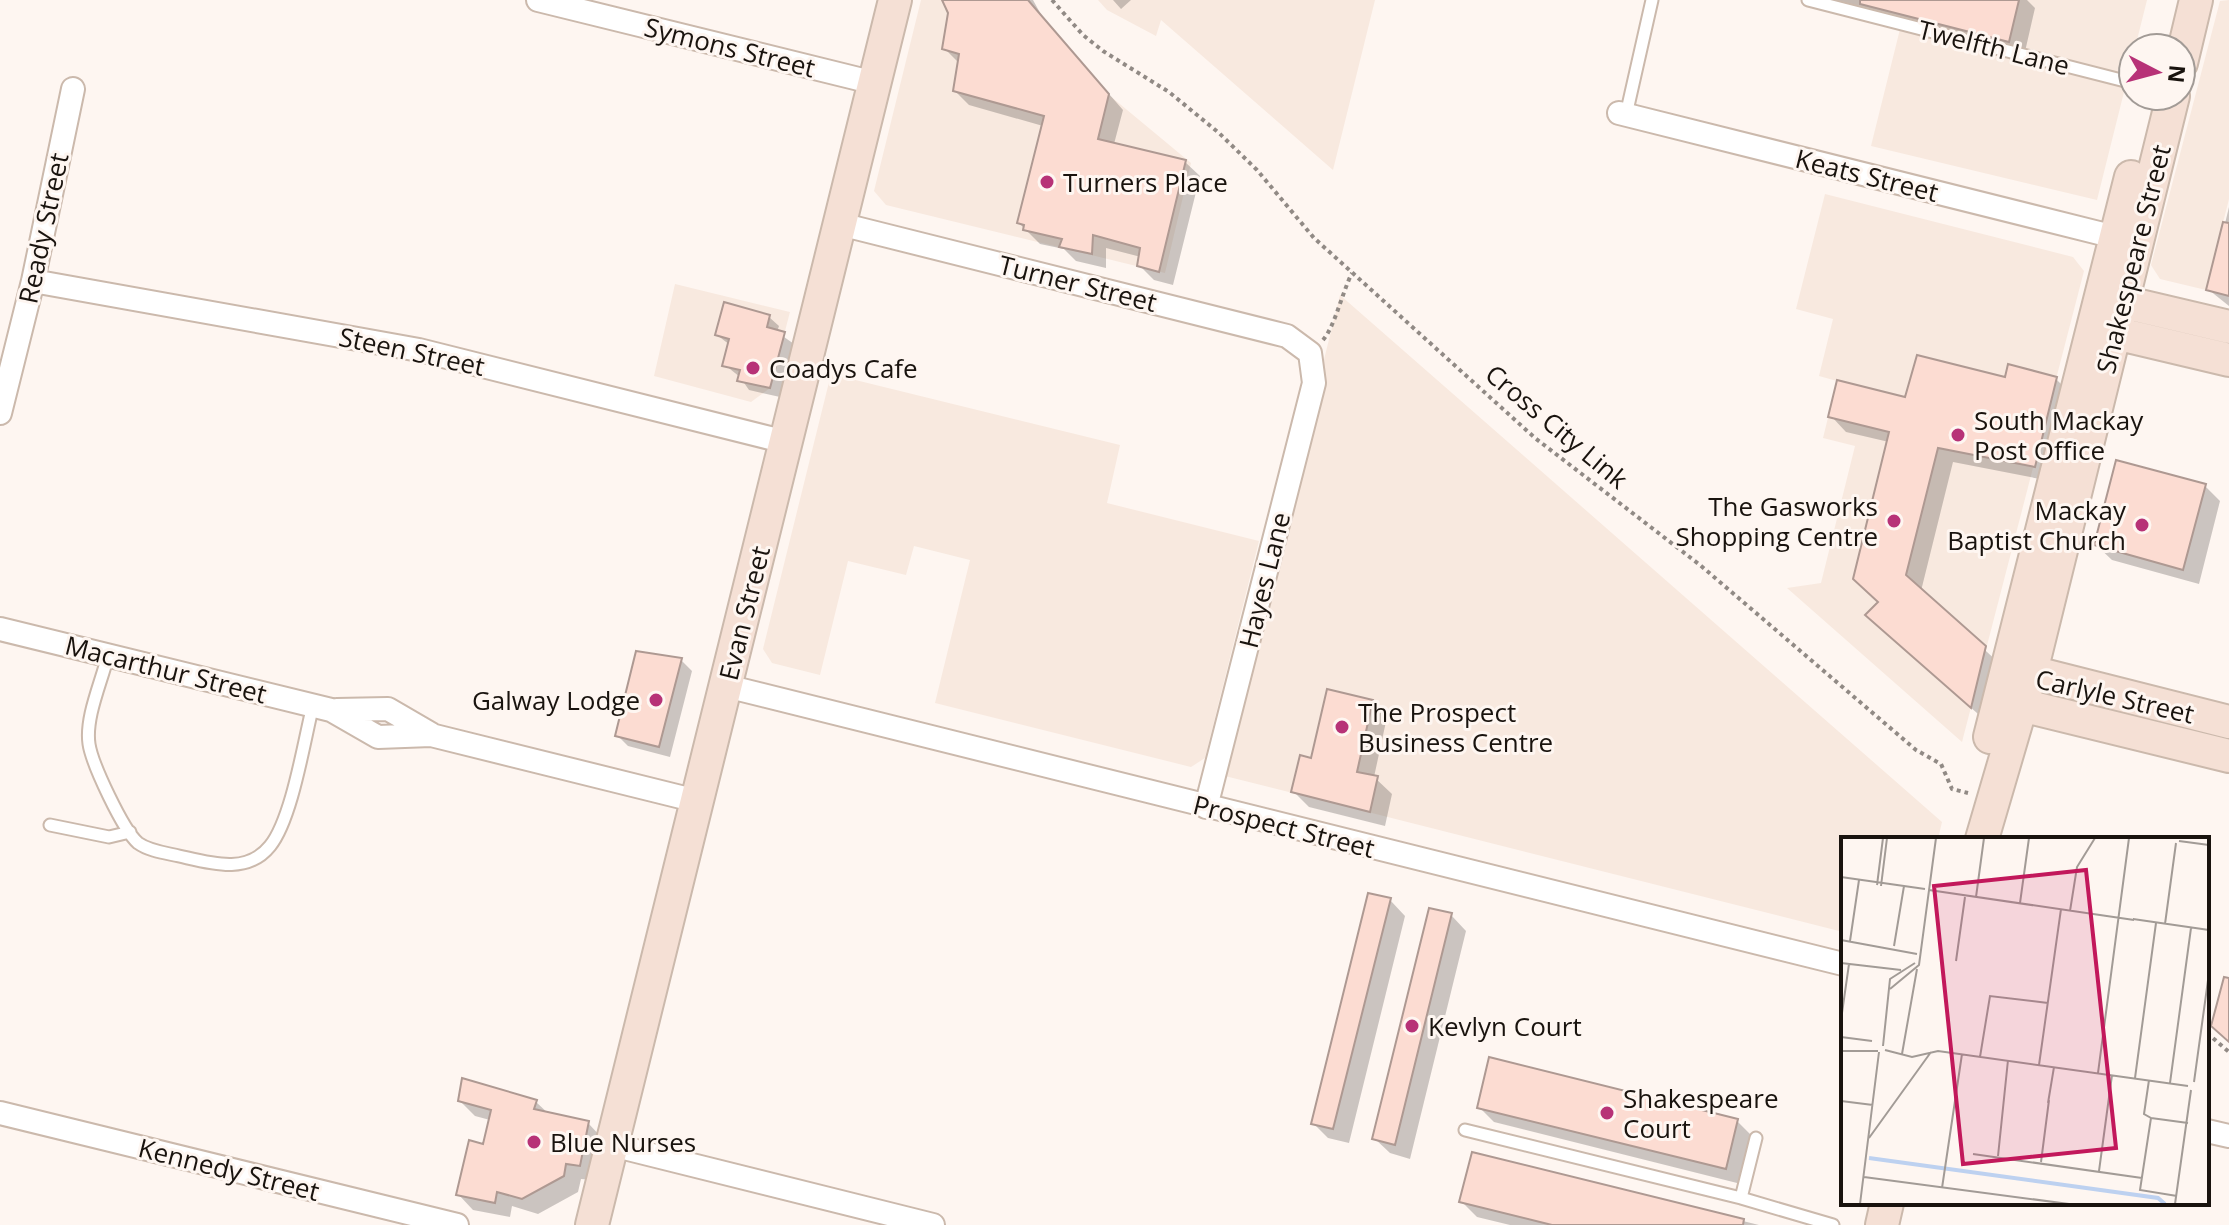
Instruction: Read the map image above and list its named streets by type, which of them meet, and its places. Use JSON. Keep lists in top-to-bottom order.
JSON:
{
  "streets": {
    "street": [
      "Symons Street",
      "Keats Street",
      "Ready Street",
      "Shakespeare Street",
      "Turner Street",
      "Steen Street",
      "Hayes Lane",
      "Evan Street",
      "Macarthur Street",
      "Carlyle Street",
      "Prospect Street",
      "Kennedy Street"
    ],
    "lane": ["Twelfth Lane"],
    "path": ["Cross City Link"]
  },
  "crossings": [
    ["Symons Street", "Evan Street"],
    ["Keats Street", "Shakespeare Street"],
    ["Ready Street", "Steen Street"],
    ["Shakespeare Street", "Cross City Link"],
    ["Shakespeare Street", "Carlyle Street"],
    ["Turner Street", "Hayes Lane"],
    ["Turner Street", "Evan Street"],
    ["Steen Street", "Evan Street"],
    ["Hayes Lane", "Prospect Street"],
    ["Evan Street", "Macarthur Street"],
    ["Evan Street", "Prospect Street"]
  ],
  "places": [
    "Turners Place",
    "Coadys Cafe",
    "South Mackay Post Office",
    "The Gasworks Shopping Centre",
    "Mackay Baptist Church",
    "Galway Lodge",
    "The Prospect Business Centre",
    "Kevlyn Court",
    "Shakespeare Court",
    "Blue Nurses"
  ],
  "north": "right"
}
